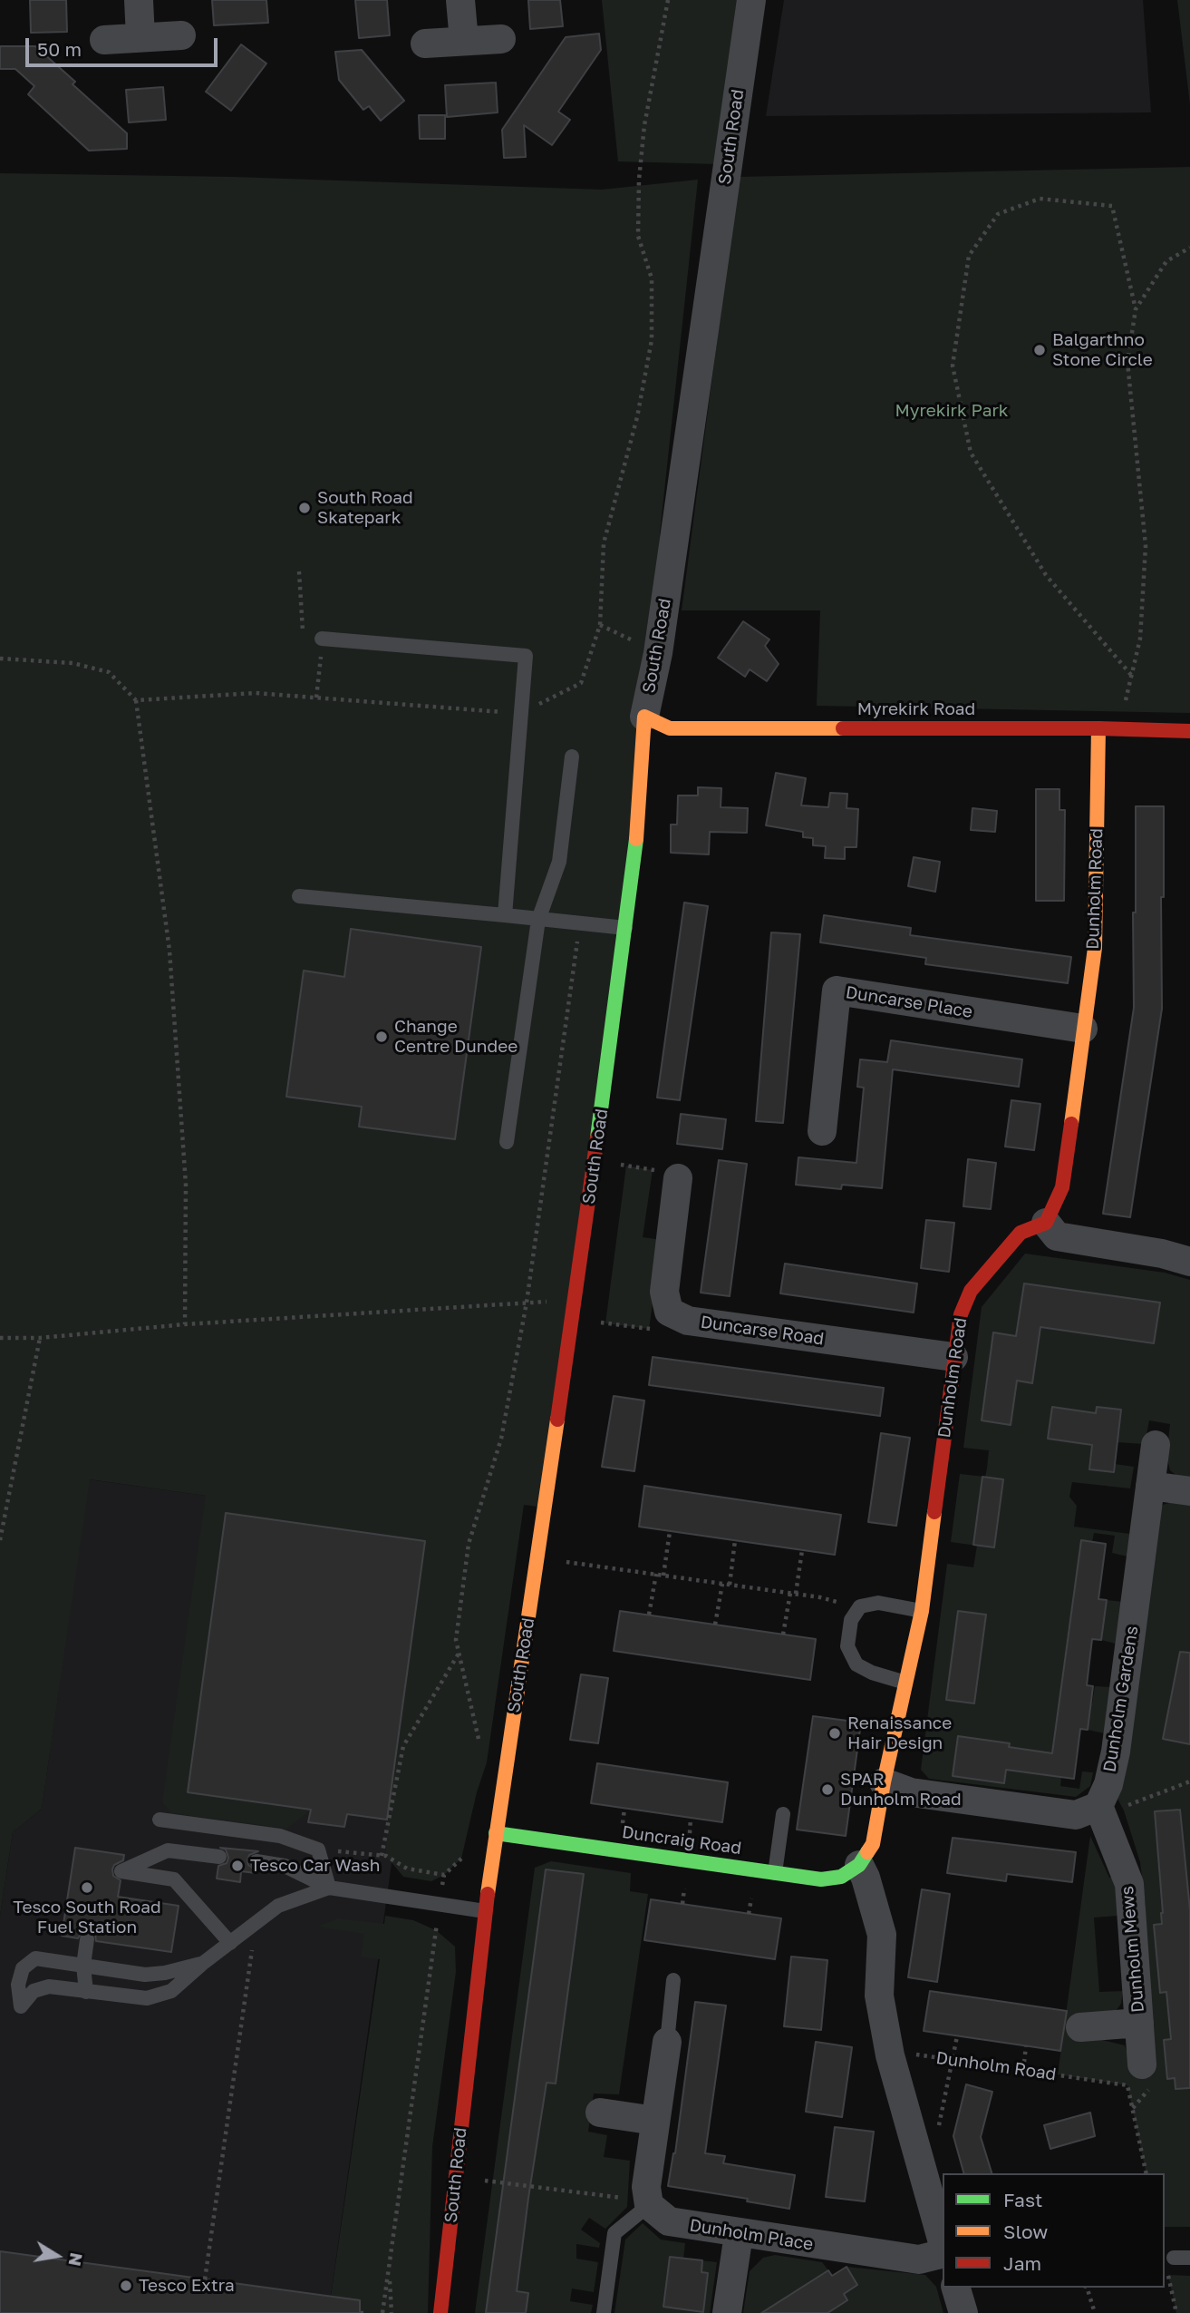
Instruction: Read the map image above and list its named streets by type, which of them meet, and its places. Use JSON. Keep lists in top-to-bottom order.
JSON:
{
  "streets": {
    "street": [
      "South Road",
      "Myrekirk Road",
      "Dunholm Road",
      "Duncarse Place",
      "Duncarse Road",
      "Dunholm Gardens",
      "Duncraig Road",
      "Dunholm Mews",
      "Dunholm Place"
    ]
  },
  "crossings": [
    ["South Road", "Myrekirk Road"],
    ["South Road", "Duncraig Road"],
    ["Myrekirk Road", "Dunholm Road"],
    ["Dunholm Road", "Duncarse Place"],
    ["Dunholm Road", "Duncarse Road"],
    ["Dunholm Road", "Duncraig Road"],
    ["Dunholm Gardens", "Dunholm Mews"]
  ],
  "parks": ["Myrekirk Park"],
  "places": [
    "Balgarthno Stone Circle",
    "South Road Skatepark",
    "Change Centre Dundee",
    "Renaissance Hair Design",
    "SPAR Dunholm Road",
    "Tesco Car Wash",
    "Tesco South Road Fuel Station",
    "Tesco Extra"
  ],
  "legend": ["Fast", "Slow", "Jam"],
  "scale_bar": "50 m",
  "north": "right"
}
